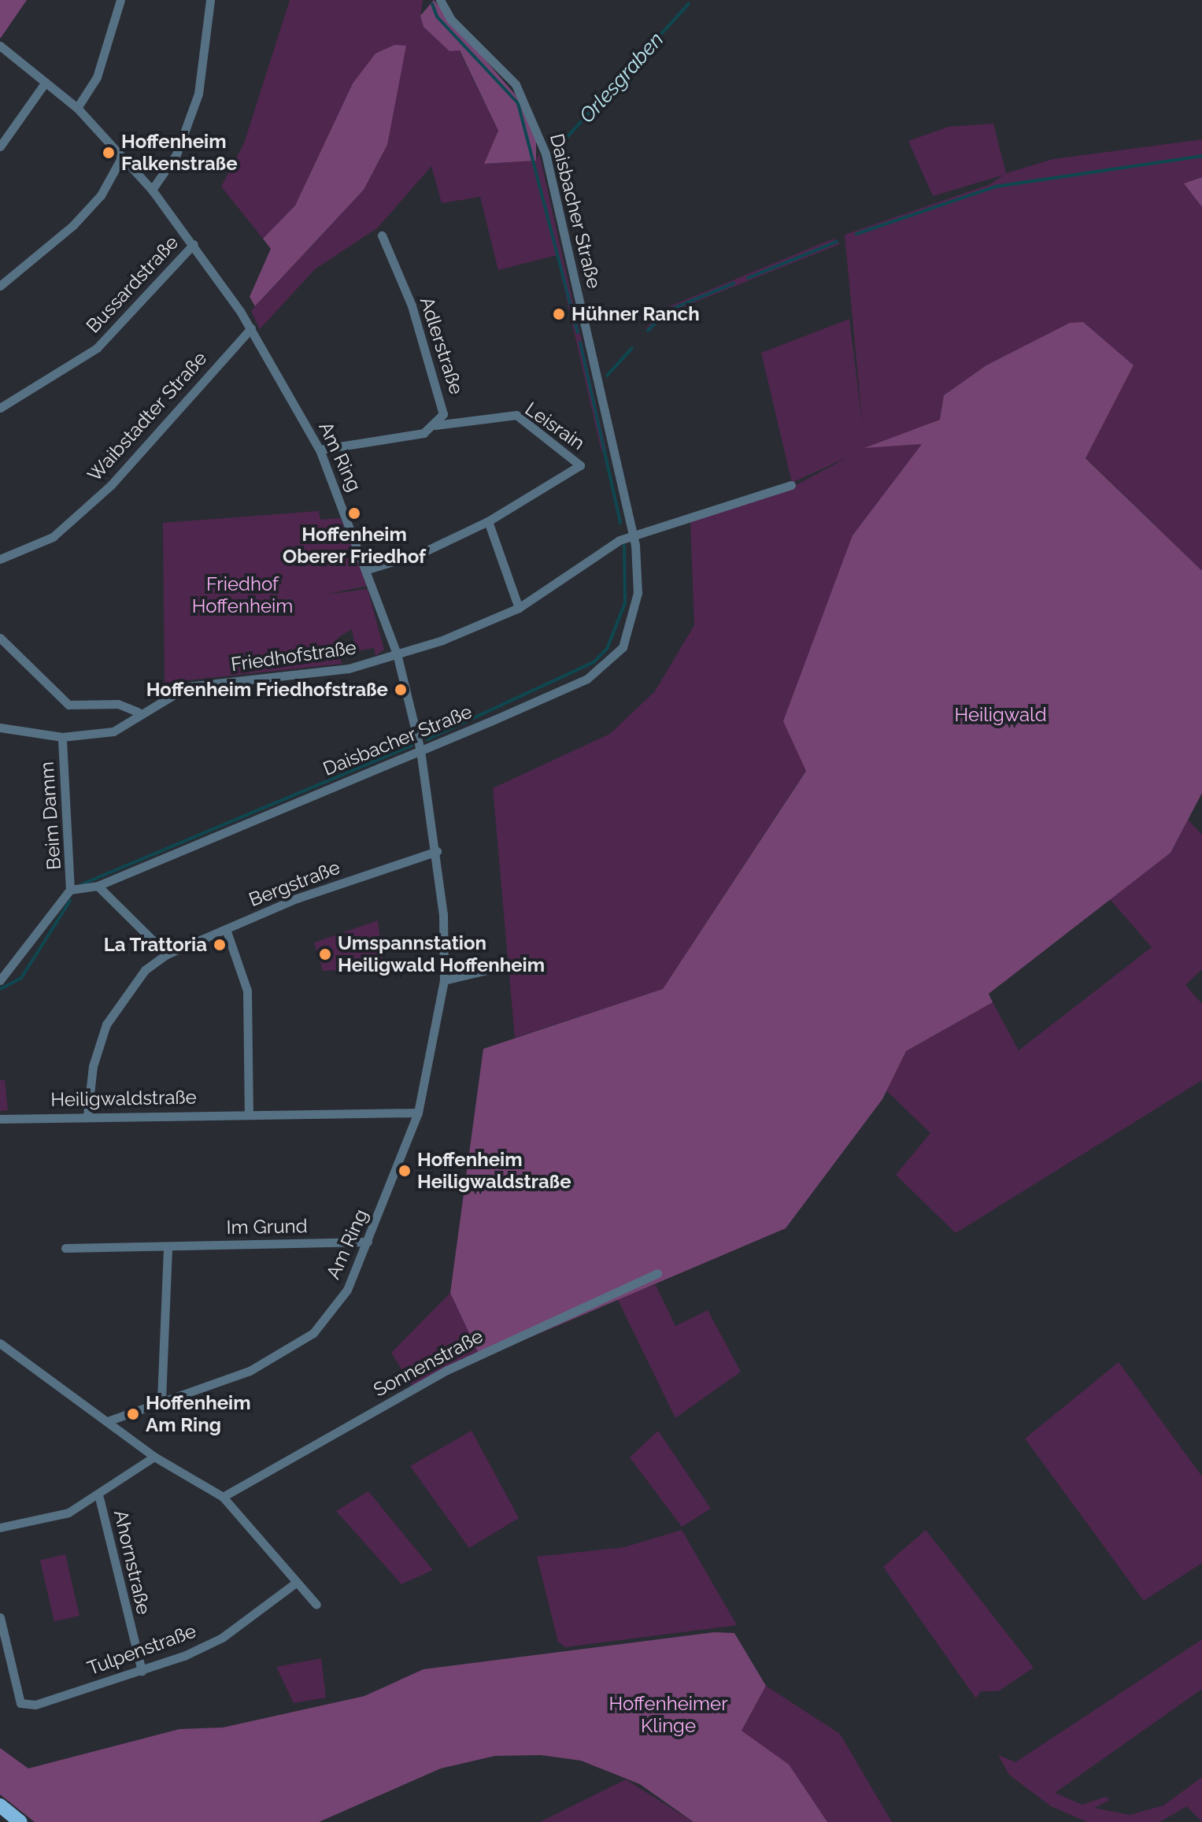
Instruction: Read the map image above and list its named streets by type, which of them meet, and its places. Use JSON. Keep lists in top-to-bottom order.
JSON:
{
  "streets": {
    "street": [
      "Daisbacher Straße",
      "Bussardstraße",
      "Adlerstraße",
      "Waibstadter Straße",
      "Leisrain",
      "Am Ring",
      "Friedhofstraße",
      "Beim Damm",
      "Bergstraße",
      "Heiligwaldstraße",
      "Im Grund",
      "Sonnenstraße",
      "Ahornstraße",
      "Tulpenstraße"
    ]
  },
  "crossings": [
    ["Daisbacher Straße", "Am Ring"],
    ["Daisbacher Straße", "Friedhofstraße"],
    ["Daisbacher Straße", "Beim Damm"],
    ["Bussardstraße", "Am Ring"],
    ["Adlerstraße", "Leisrain"],
    ["Waibstadter Straße", "Am Ring"],
    ["Am Ring", "Friedhofstraße"],
    ["Am Ring", "Bergstraße"],
    ["Am Ring", "Heiligwaldstraße"],
    ["Am Ring", "Im Grund"],
    ["Friedhofstraße", "Beim Damm"],
    ["Bergstraße", "Heiligwaldstraße"],
    ["Ahornstraße", "Tulpenstraße"]
  ],
  "water": ["Orlesgraben"],
  "parks": ["Friedhof Hoffenheim", "Heiligwald", "Hoffenheimer Klinge"],
  "places": [
    "Hoffenheim Falkenstraße",
    "Hühner Ranch",
    "Hoffenheim Oberer Friedhof",
    "Hoffenheim Friedhofstraße",
    "La Trattoria",
    "Umspannstation Heiligwald Hoffenheim",
    "Hoffenheim Heiligwaldstraße",
    "Hoffenheim Am Ring"
  ]
}
